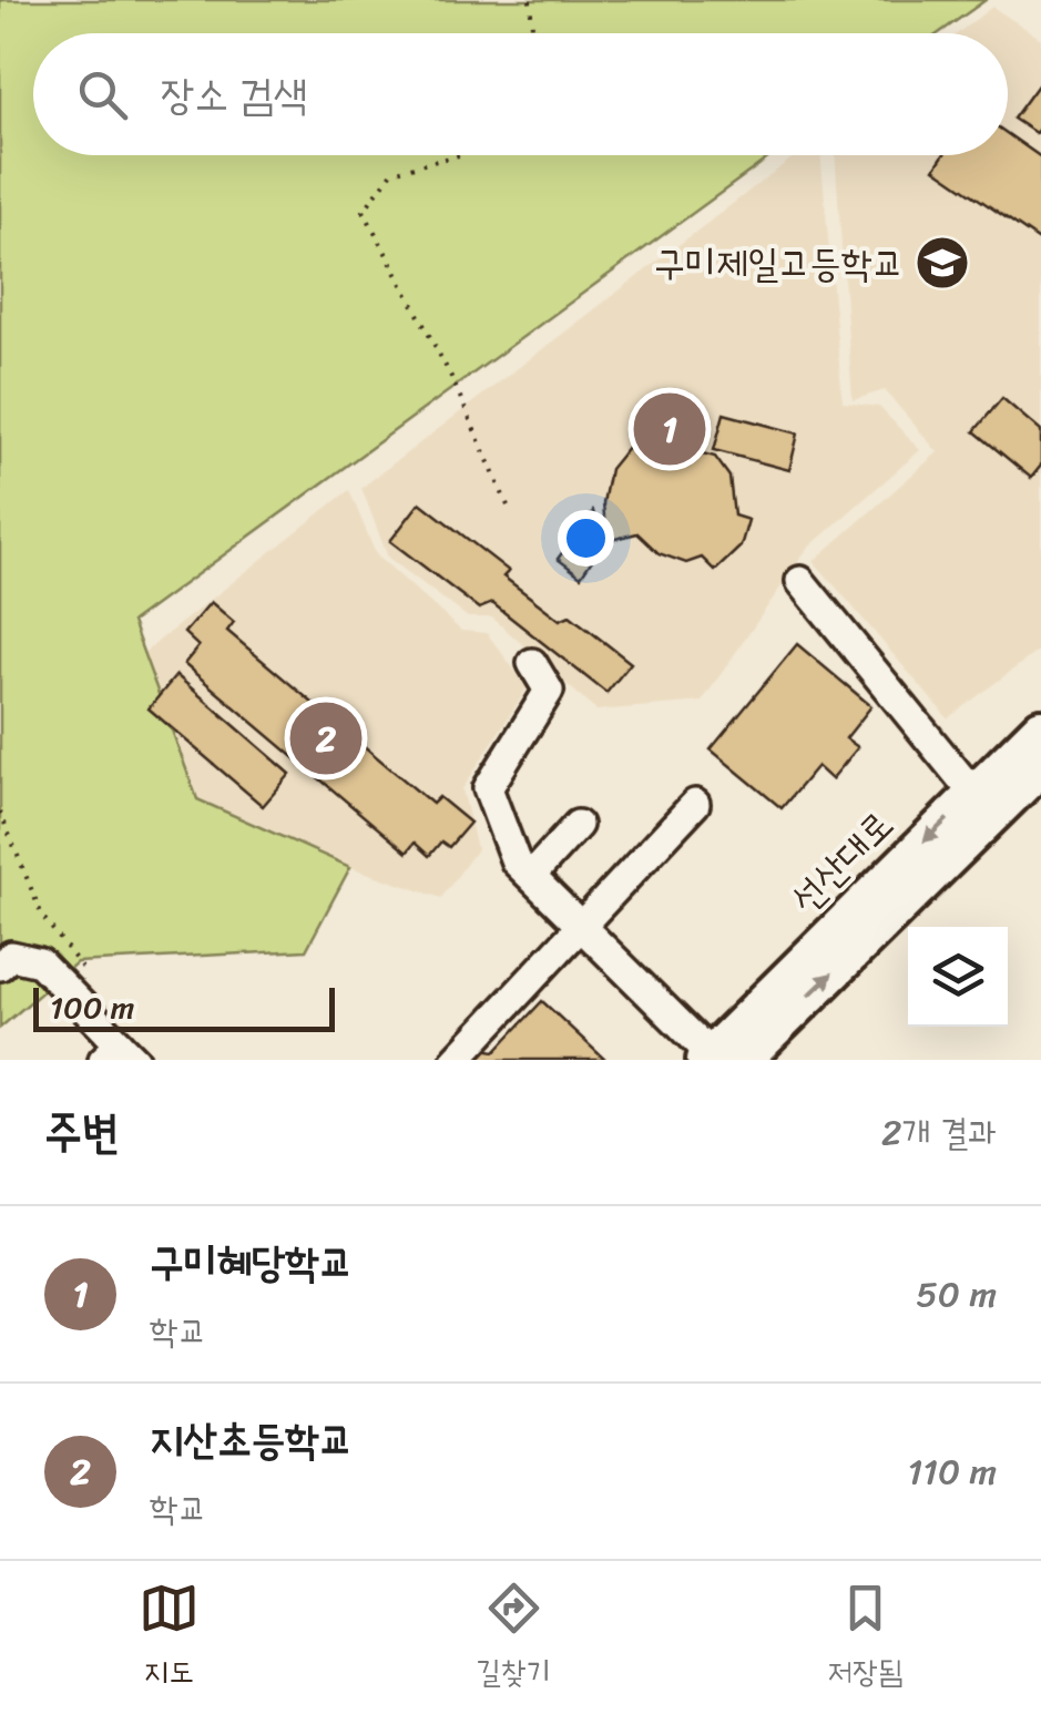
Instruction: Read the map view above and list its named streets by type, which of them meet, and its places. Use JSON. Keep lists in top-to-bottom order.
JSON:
{
  "streets": {
    "main road": ["선산대로"]
  },
  "places": {
    "school or university": ["구미제일고등학교"]
  },
  "scale_bar": "100 m",
  "page": {
    "search": "장소 검색",
    "pins": ["1", "2"],
    "scale": "100 m",
    "heading": ["주변", "2개 결과"],
    "list": [
      {
        "mark": "1",
        "name": "구미혜당학교",
        "note": "학교",
        "value": "50 m"
      },
      {
        "mark": "2",
        "name": "지산초등학교",
        "note": "학교",
        "value": "110 m"
      }
    ],
    "nav": ["지도", "길찾기", "저장됨"]
  }
}
